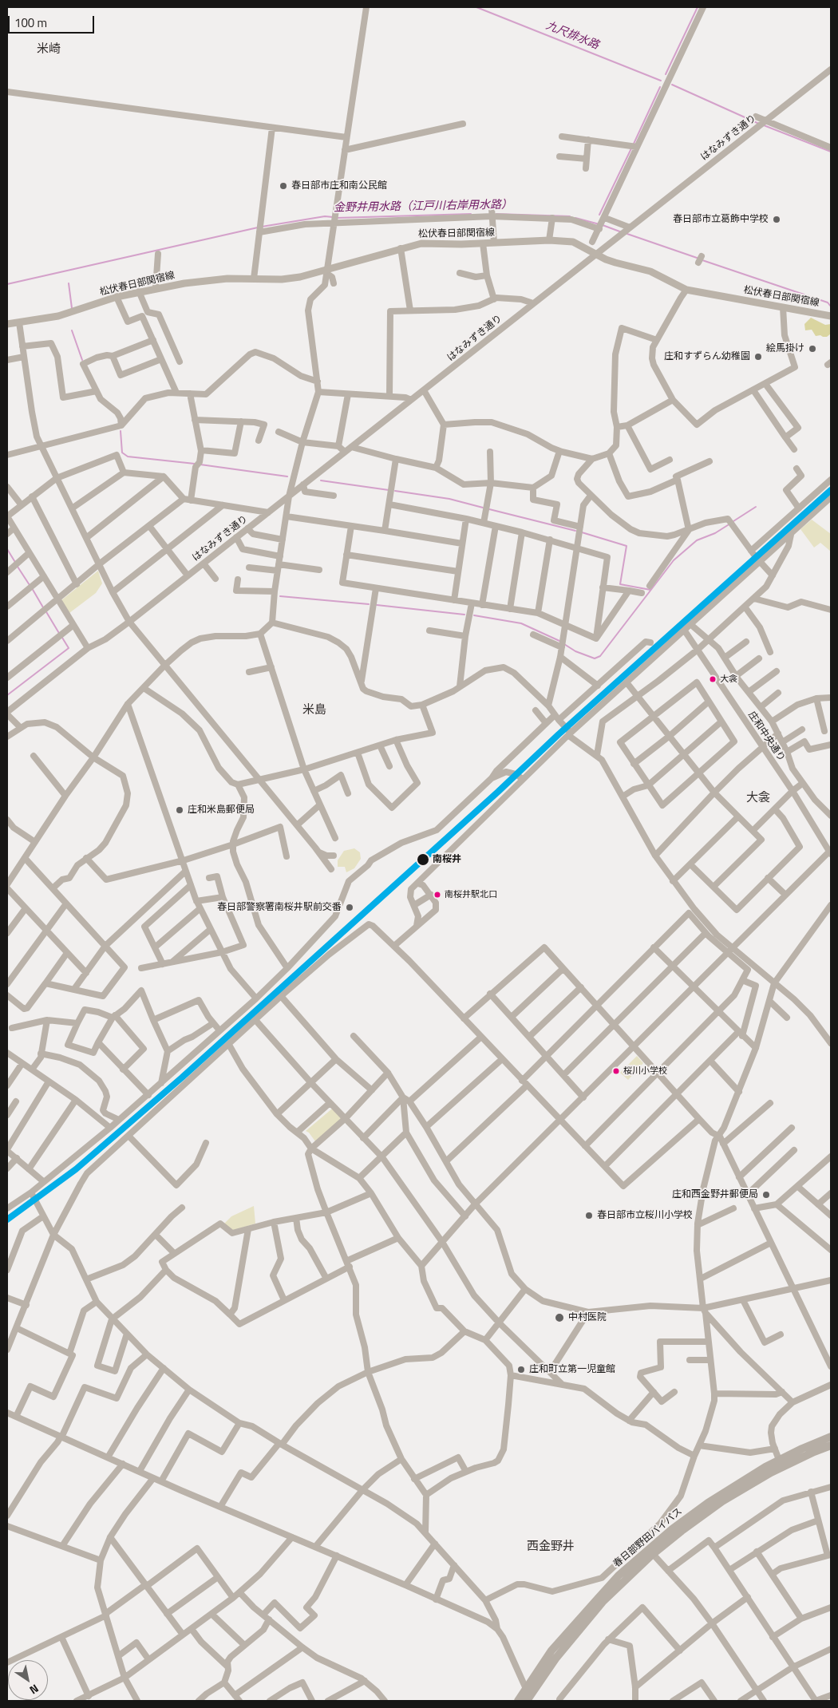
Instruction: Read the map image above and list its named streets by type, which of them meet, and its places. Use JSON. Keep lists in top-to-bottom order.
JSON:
{
  "streets": {
    "highway": ["春日部野田バイパス"],
    "main road": ["松伏春日部関宿線"],
    "street": ["はなみずき通り", "庄和中央通り"]
  },
  "crossings": [
    ["はなみずき通り", "松伏春日部関宿線"]
  ],
  "districts": [
    "米崎",
    "米島",
    "大衾",
    "西金野井"
  ],
  "water": ["九尺排水路", "金野井用水路（江戸川右岸用水路）"],
  "places": [
    "春日部市庄和南公民館",
    "春日部市立葛飾中学校",
    "絵馬掛け",
    "庄和すずらん幼稚園",
    "大衾",
    "庄和米島郵便局",
    "南桜井",
    "南桜井駅北口",
    "春日部警察署南桜井駅前交番",
    "桜川小学校",
    "庄和西金野井郵便局",
    "春日部市立桜川小学校",
    "中村医院",
    "庄和町立第一児童館"
  ],
  "scale_bar": "100 m",
  "north": "bottom right"
}
